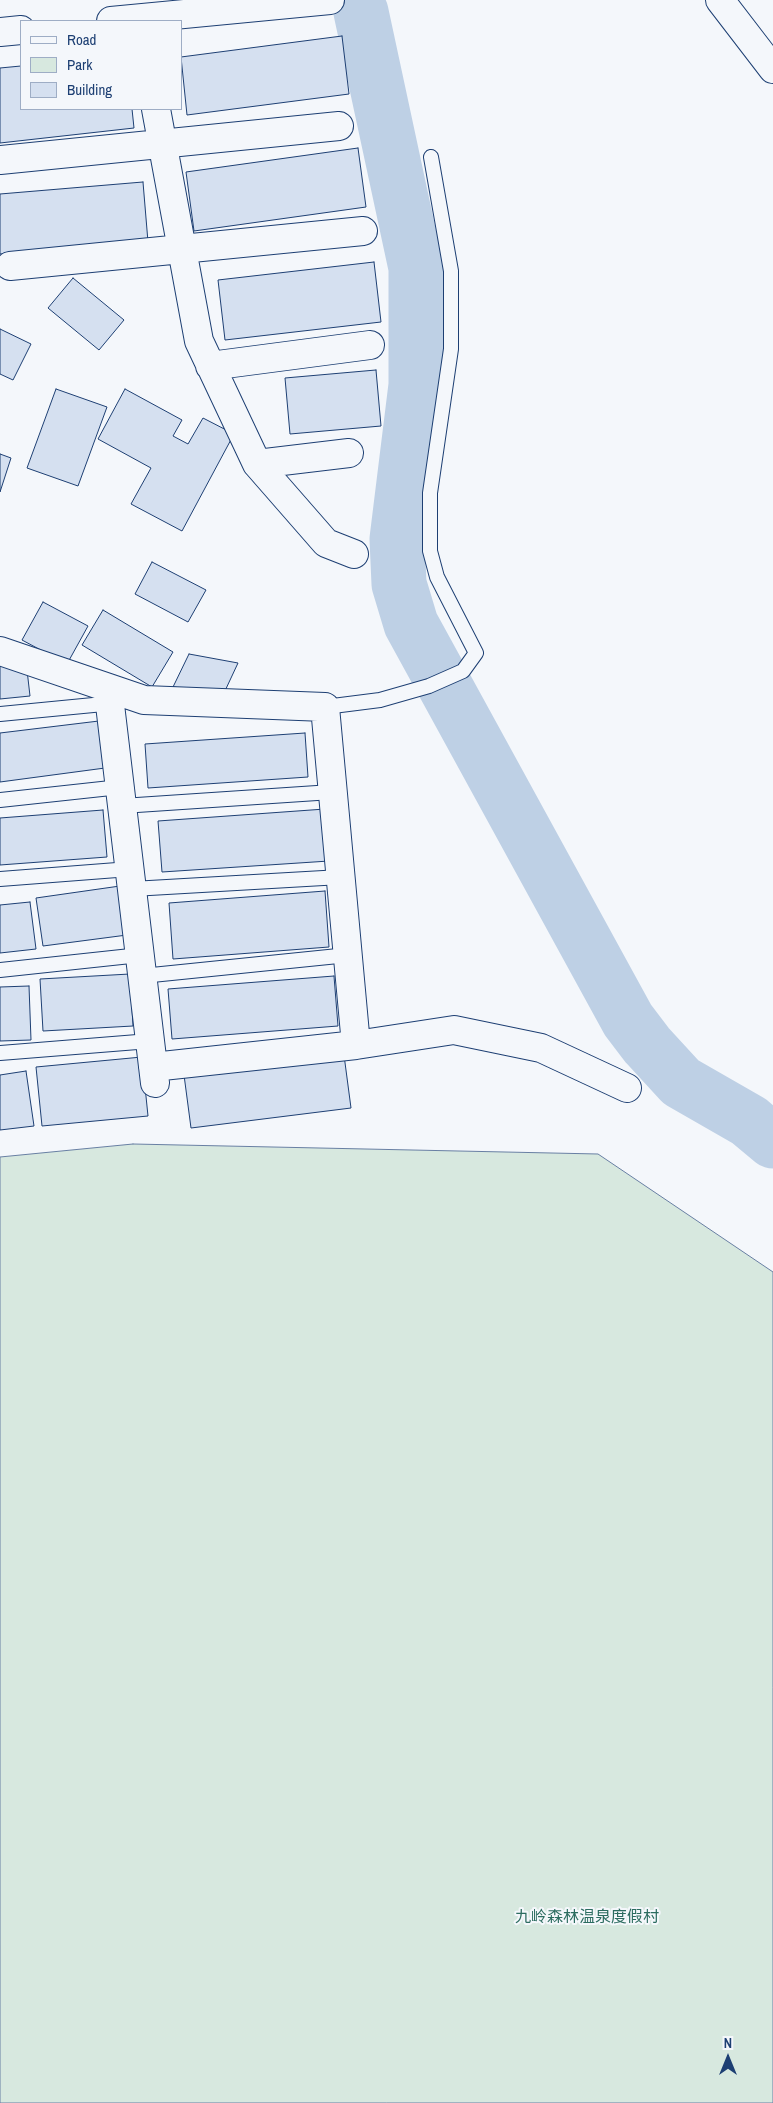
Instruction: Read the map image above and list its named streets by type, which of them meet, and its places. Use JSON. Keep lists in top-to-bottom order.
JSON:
{
  "parks": ["九岭森林温泉度假村"],
  "legend": ["Road", "Park", "Building"],
  "north": "top"
}
